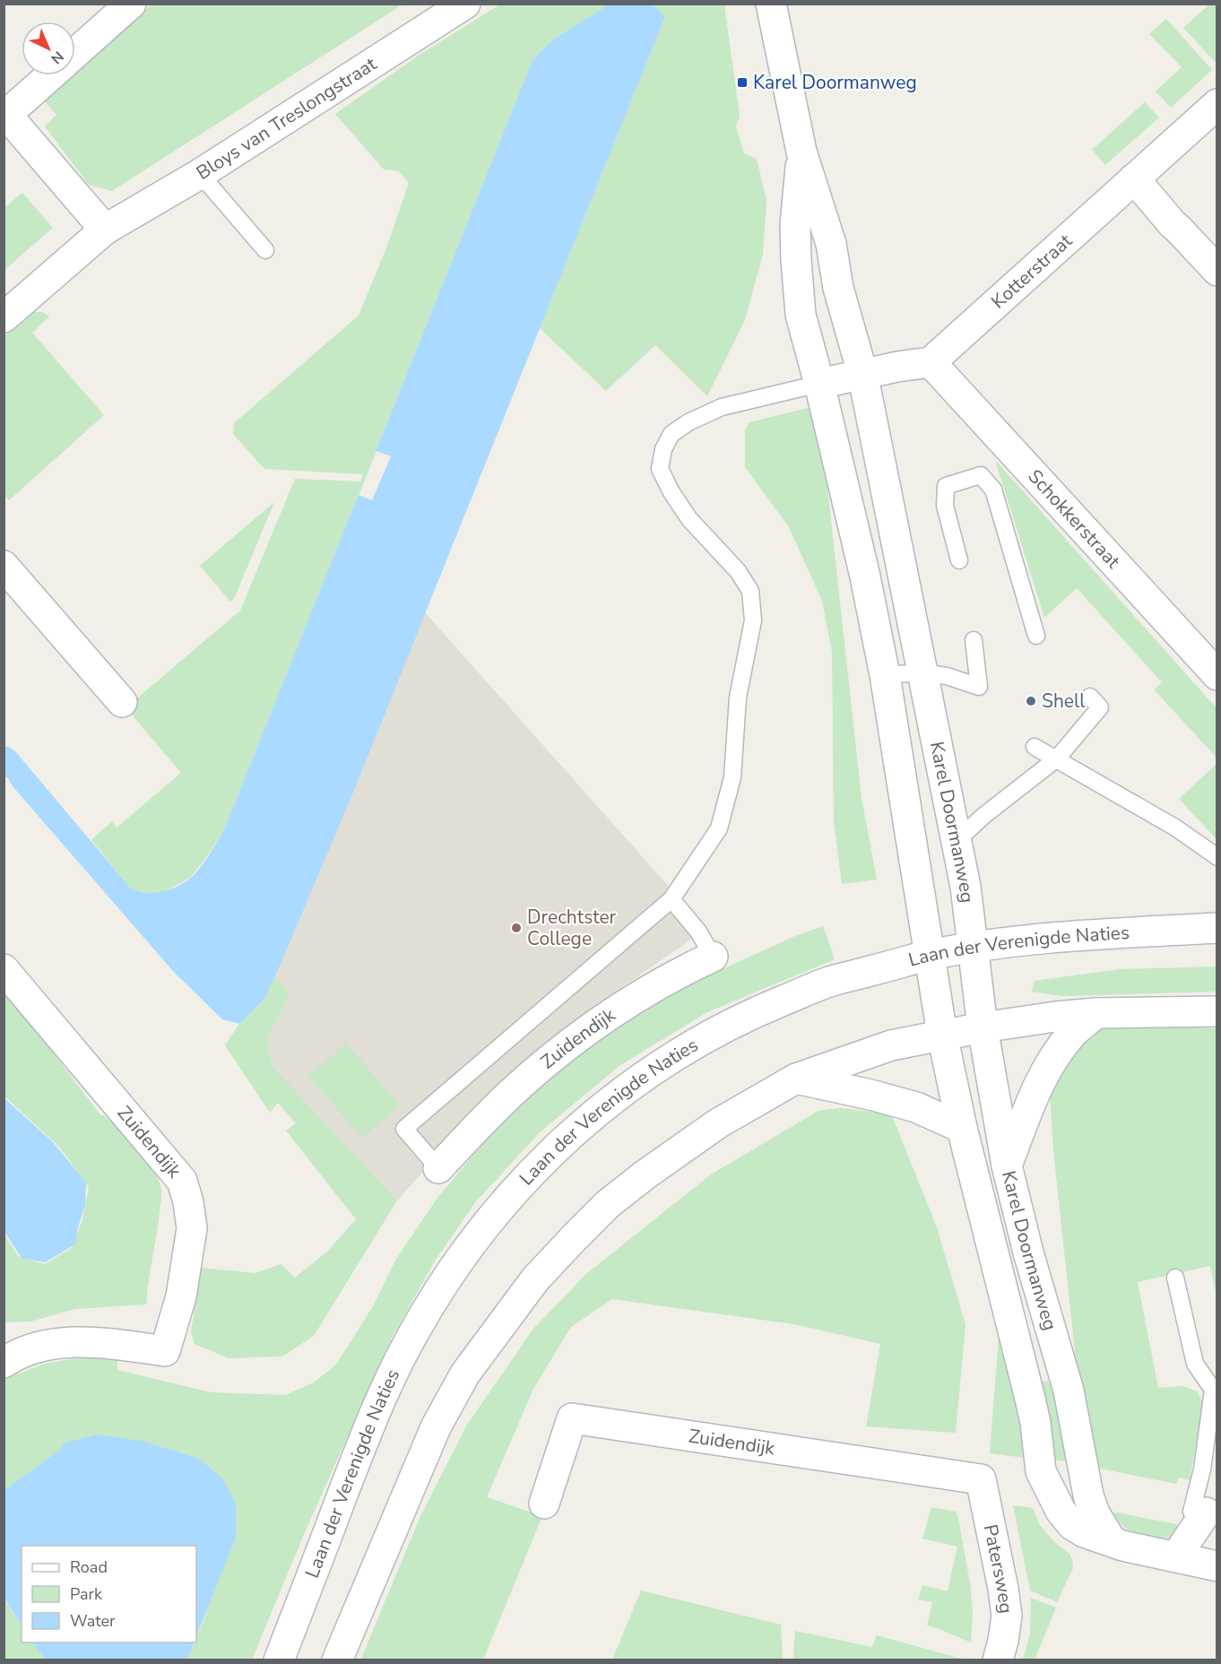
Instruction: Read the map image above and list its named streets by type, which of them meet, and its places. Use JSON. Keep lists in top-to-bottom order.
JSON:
{
  "streets": {
    "street": [
      "Bloys van Treslongstraat",
      "Kotterstraat",
      "Schokkerstraat",
      "Karel Doormanweg",
      "Laan der Verenigde Naties",
      "Zuidendijk",
      "Patersweg"
    ]
  },
  "crossings": [
    ["Kotterstraat", "Schokkerstraat"],
    ["Karel Doormanweg", "Laan der Verenigde Naties"],
    ["Zuidendijk", "Patersweg"]
  ],
  "places": {
    "transit": ["Karel Doormanweg"],
    "other": ["Shell", "Drechtster College"]
  },
  "legend": ["Road", "Park", "Water"],
  "north": "bottom right"
}
